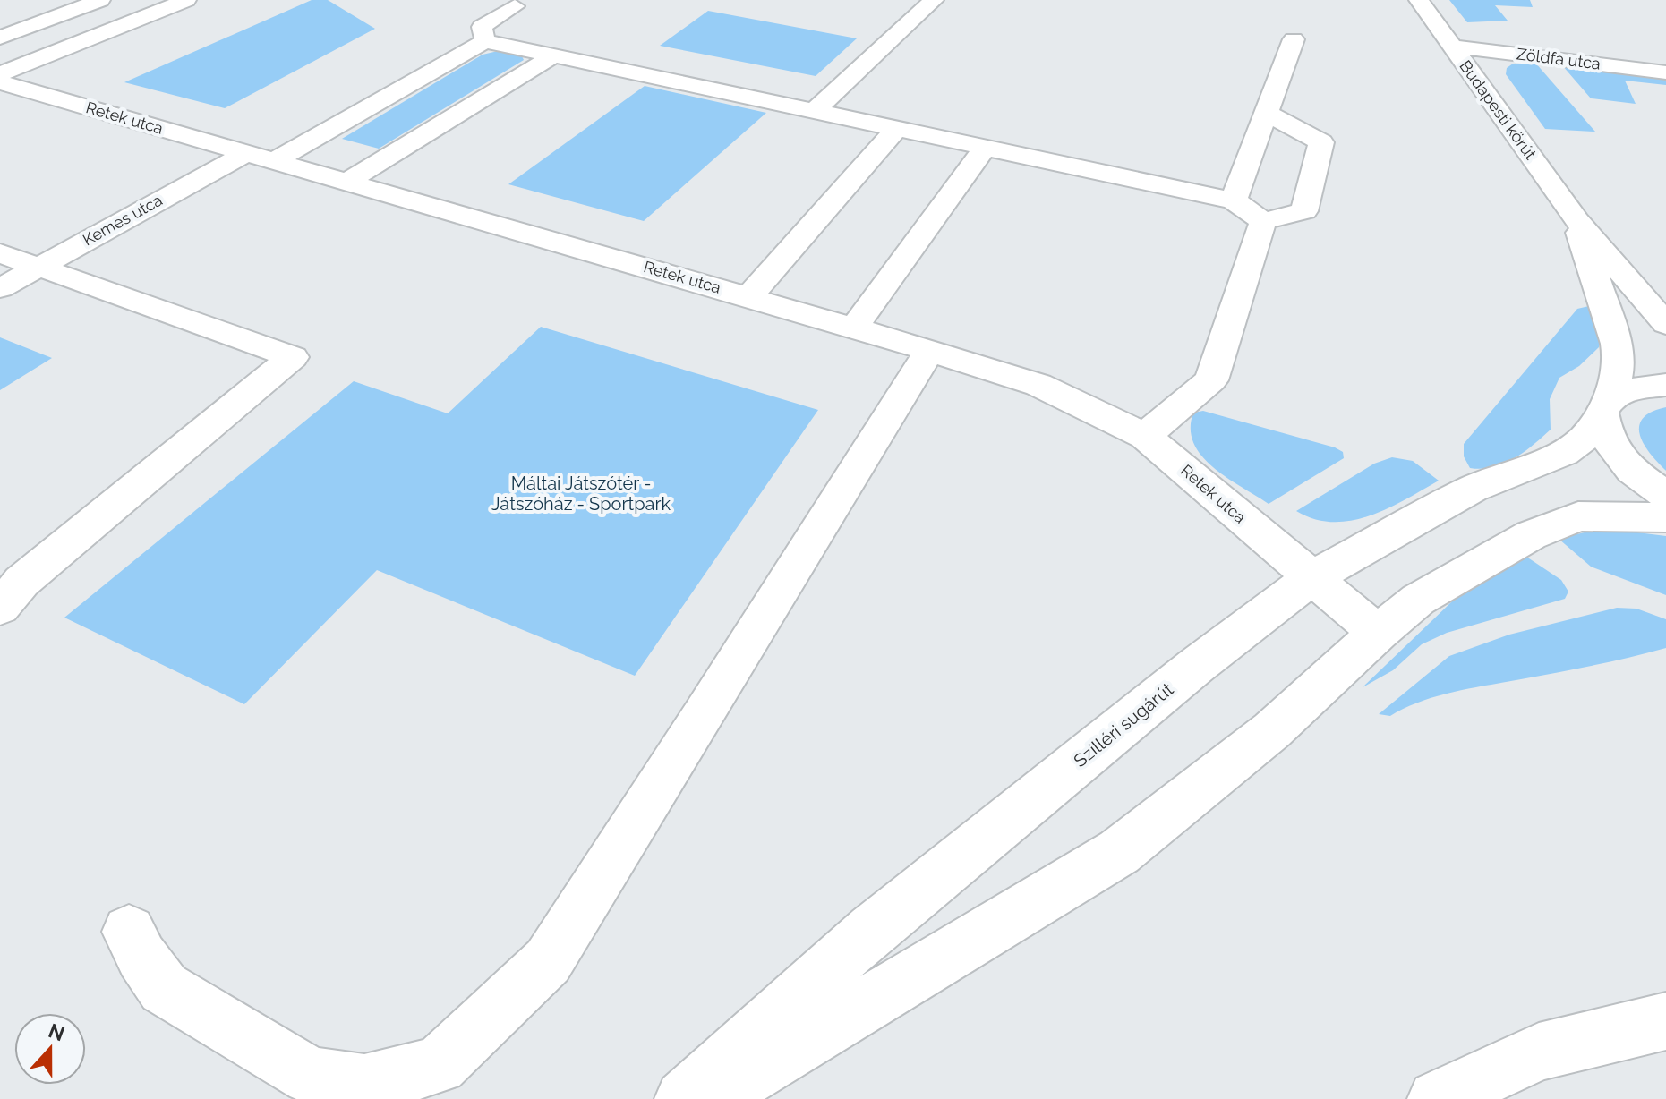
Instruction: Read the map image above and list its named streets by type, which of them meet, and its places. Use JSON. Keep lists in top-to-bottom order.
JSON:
{
  "streets": {
    "street": [
      "Zöldfa utca",
      "Budapesti körút",
      "Retek utca",
      "Kemes utca",
      "Szilléri sugárút"
    ]
  },
  "crossings": [
    ["Zöldfa utca", "Budapesti körút"],
    ["Budapesti körút", "Szilléri sugárút"],
    ["Retek utca", "Kemes utca"],
    ["Retek utca", "Szilléri sugárút"]
  ],
  "parks": ["Máltai Játszótér - Játszóház - Sportpark"],
  "north": "top"
}
